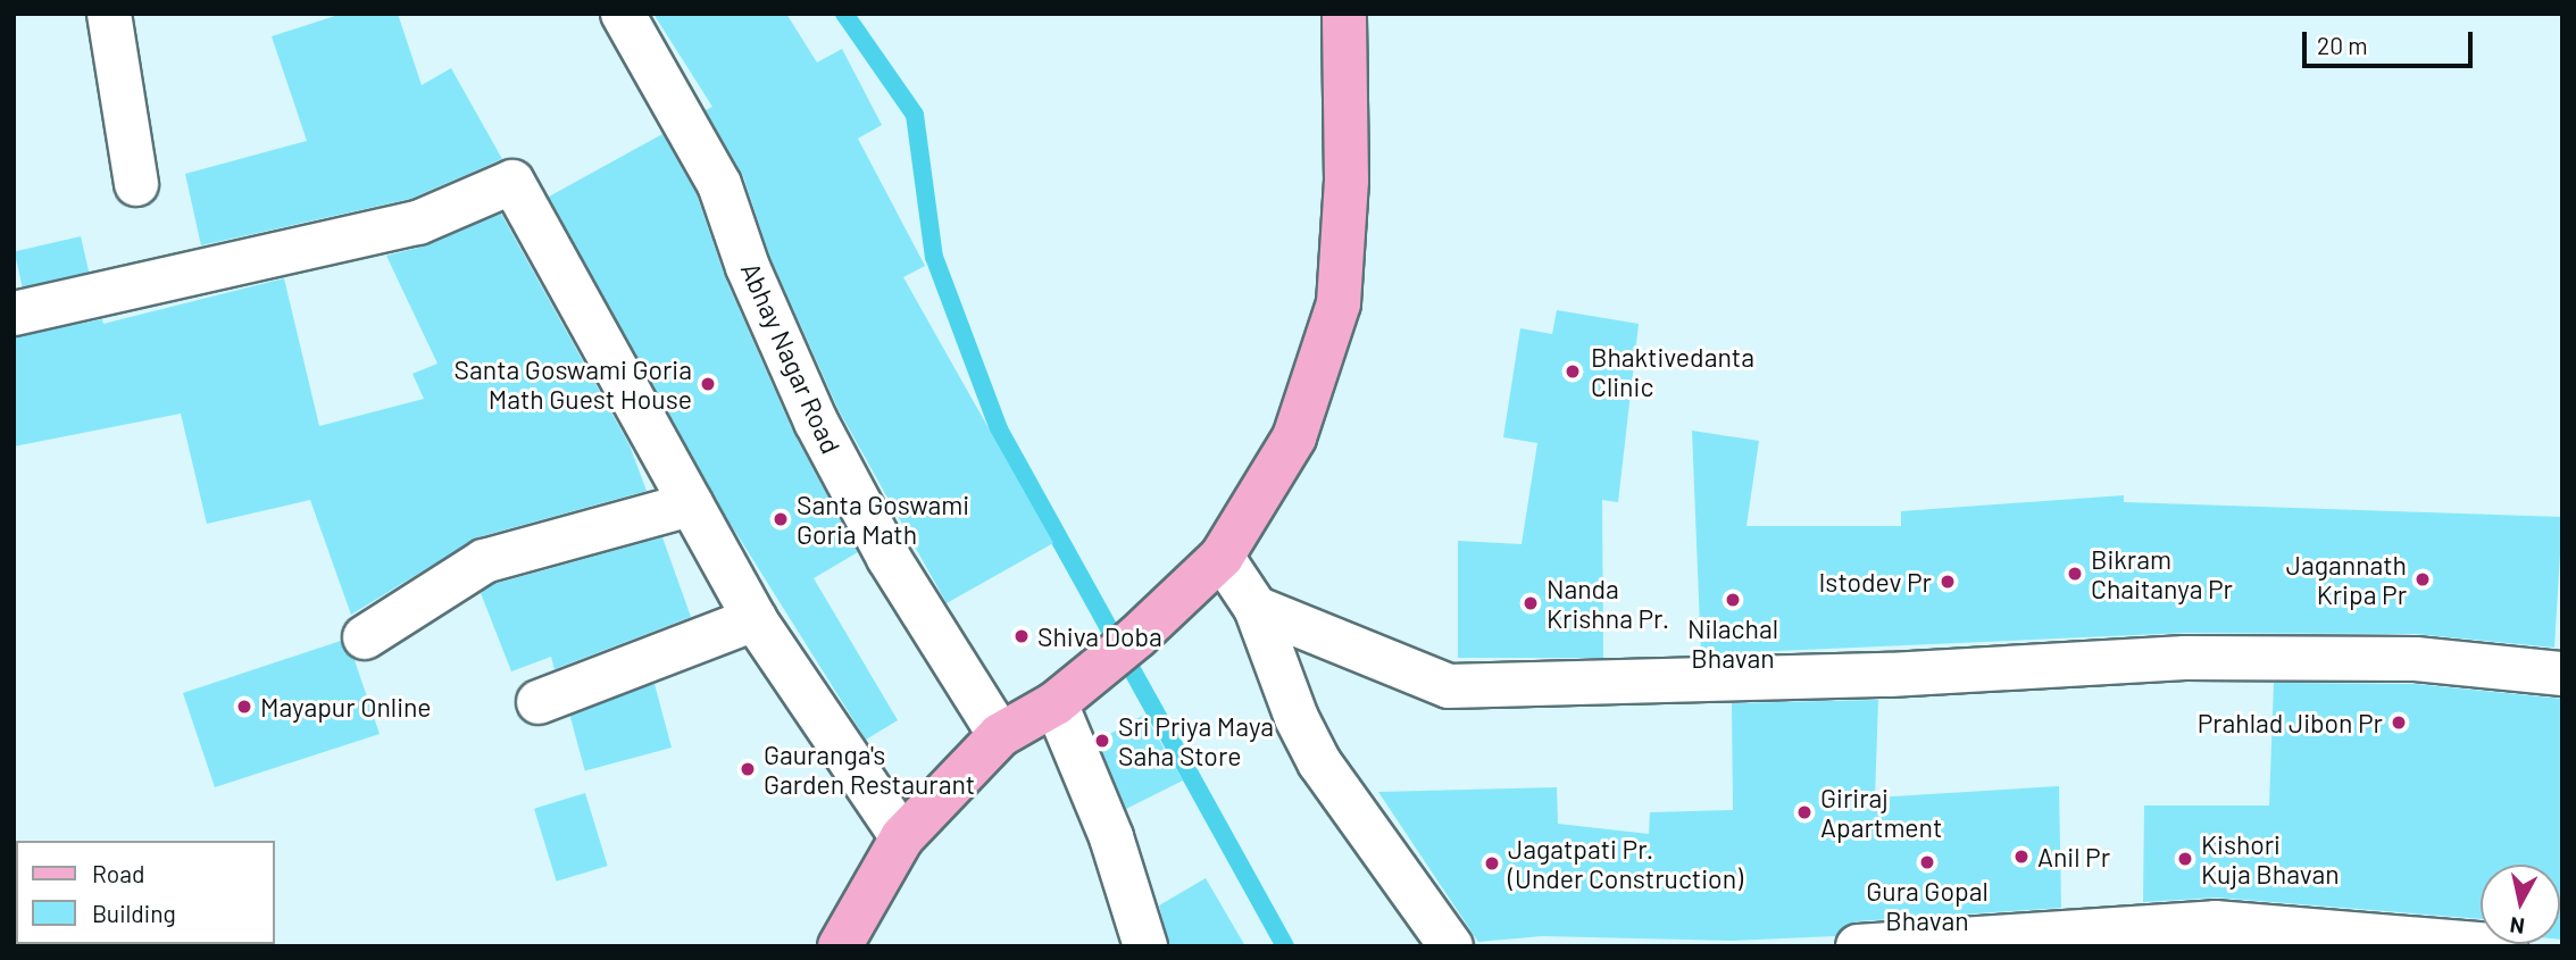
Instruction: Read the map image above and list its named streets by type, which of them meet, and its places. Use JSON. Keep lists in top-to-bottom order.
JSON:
{
  "streets": {
    "street": ["Abhay Nagar Road"]
  },
  "places": [
    "Bhaktivedanta Clinic",
    "Santa Goswami Goria Math Guest House",
    "Santa Goswami Goria Math",
    "Bikram Chaitanya Pr",
    "Jagannath Kripa Pr",
    "Istodev Pr",
    "Nilachal Bhavan",
    "Nanda Krishna Pr.",
    "Shiva Doba",
    "Mayapur Online",
    "Prahlad Jibon Pr",
    "Sri Priya Maya Saha Store",
    "Gauranga's Garden Restaurant",
    "Giriraj Apartment",
    "Anil Pr",
    "Kishori Kuja Bhavan",
    "Gura Gopal Bhavan",
    "Jagatpati Pr. (Under Construction)"
  ],
  "legend": ["Road", "Building"],
  "scale_bar": "20 m",
  "north": "bottom"
}
